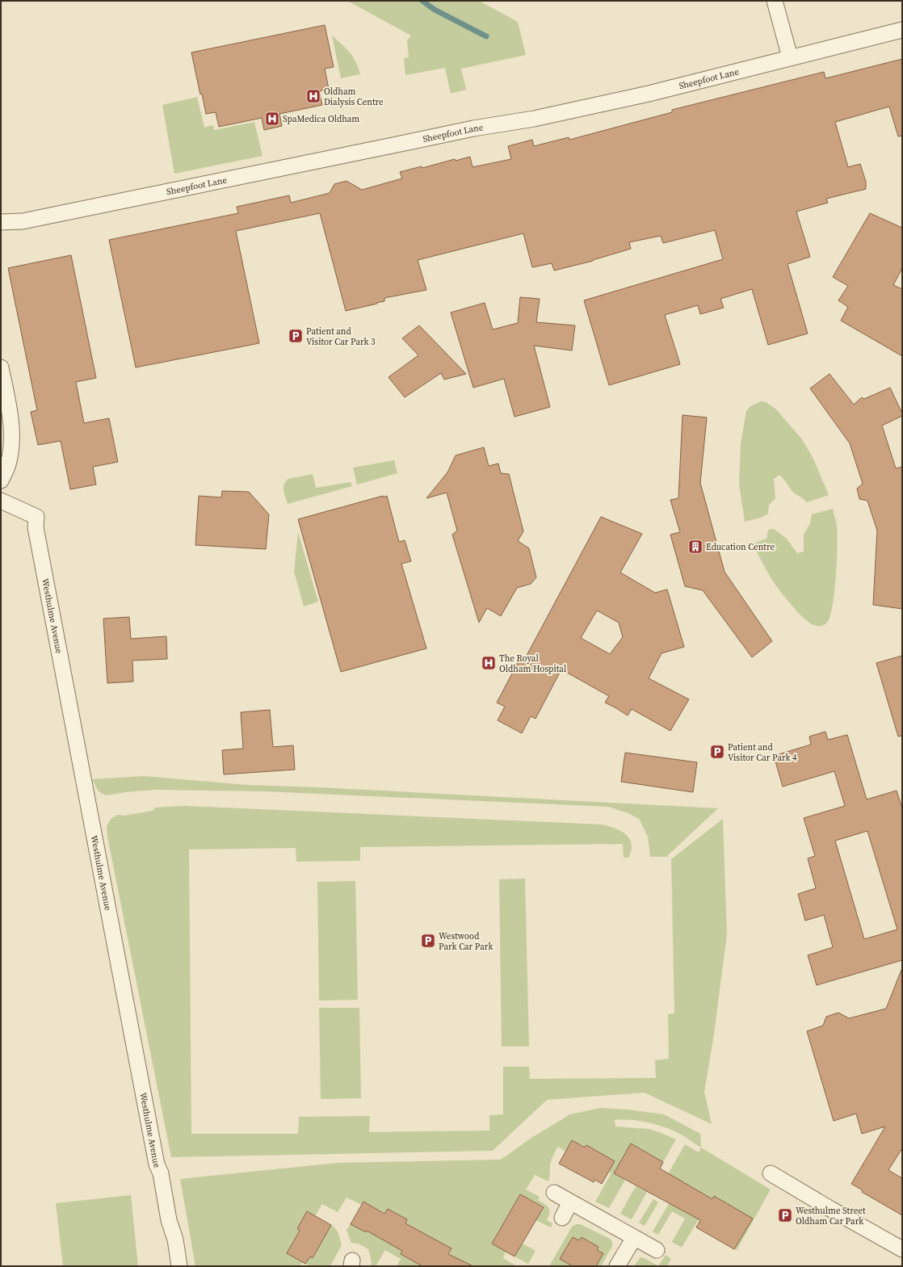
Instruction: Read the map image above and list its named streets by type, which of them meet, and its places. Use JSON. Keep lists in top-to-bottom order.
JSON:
{
  "streets": {
    "street": ["Sheepfoot Lane", "Westhulme Avenue"]
  },
  "places": {
    "hospital": ["Oldham Dialysis Centre", "SpaMedica Oldham", "The Royal Oldham Hospital"],
    "parking": [
      "Patient and Visitor Car Park 3",
      "Patient and Visitor Car Park 4",
      "Westwood Park Car Park",
      "Westhulme Street Oldham Car Park"
    ],
    "building": ["Education Centre"]
  }
}
